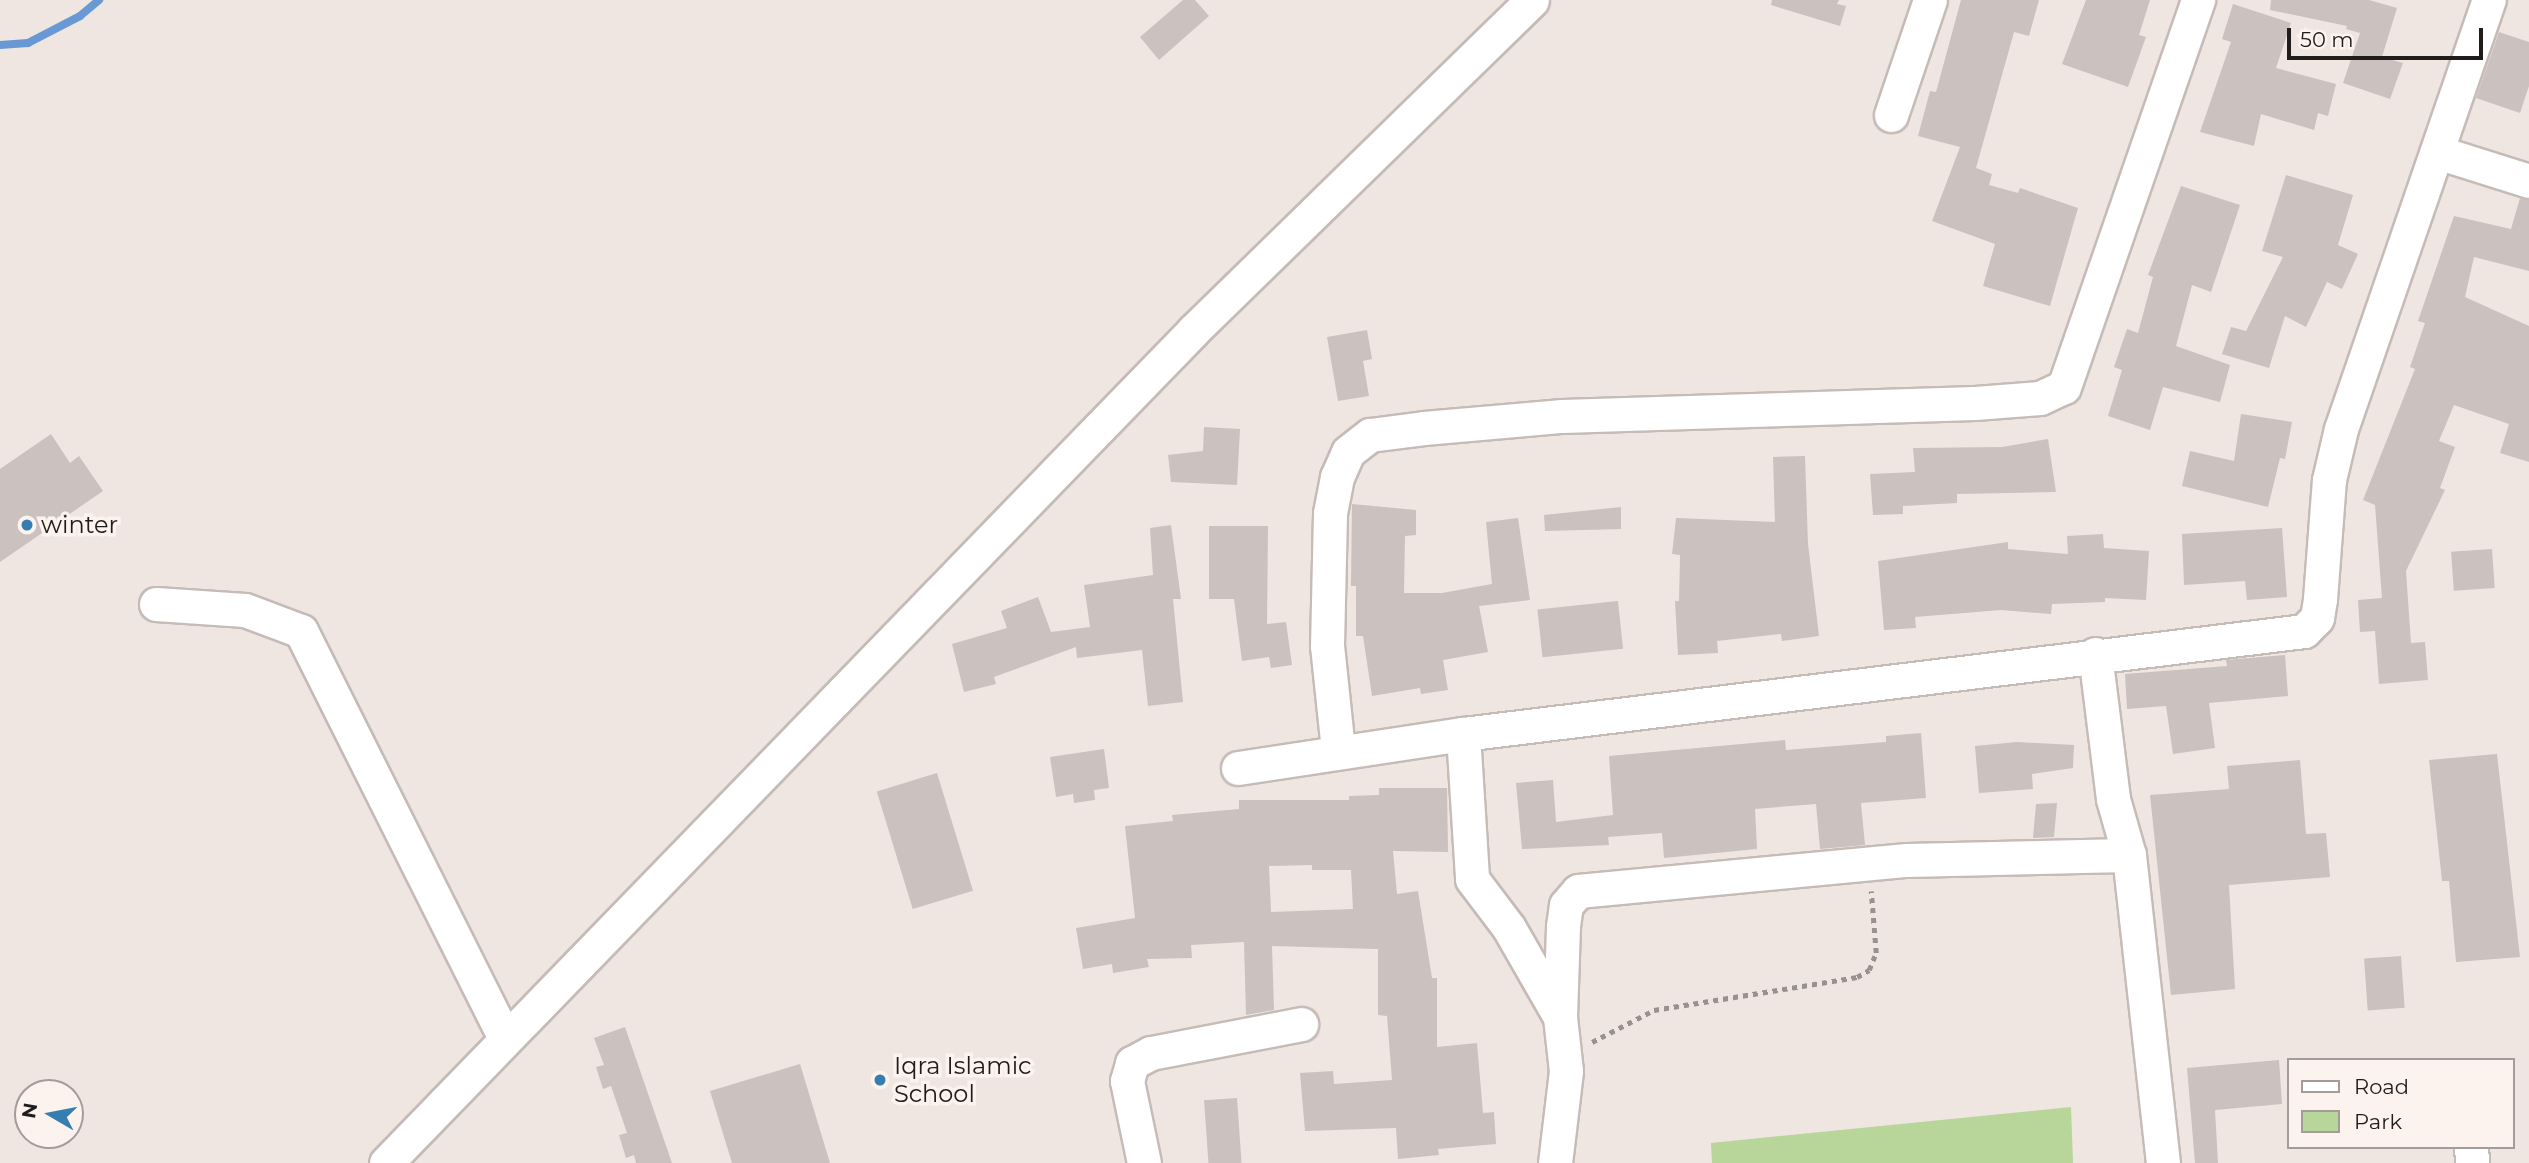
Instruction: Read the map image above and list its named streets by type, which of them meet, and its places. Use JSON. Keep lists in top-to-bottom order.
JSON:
{
  "places": ["winter", "Iqra Islamic School"],
  "legend": ["Road", "Park"],
  "scale_bar": "50 m",
  "north": "left"
}
